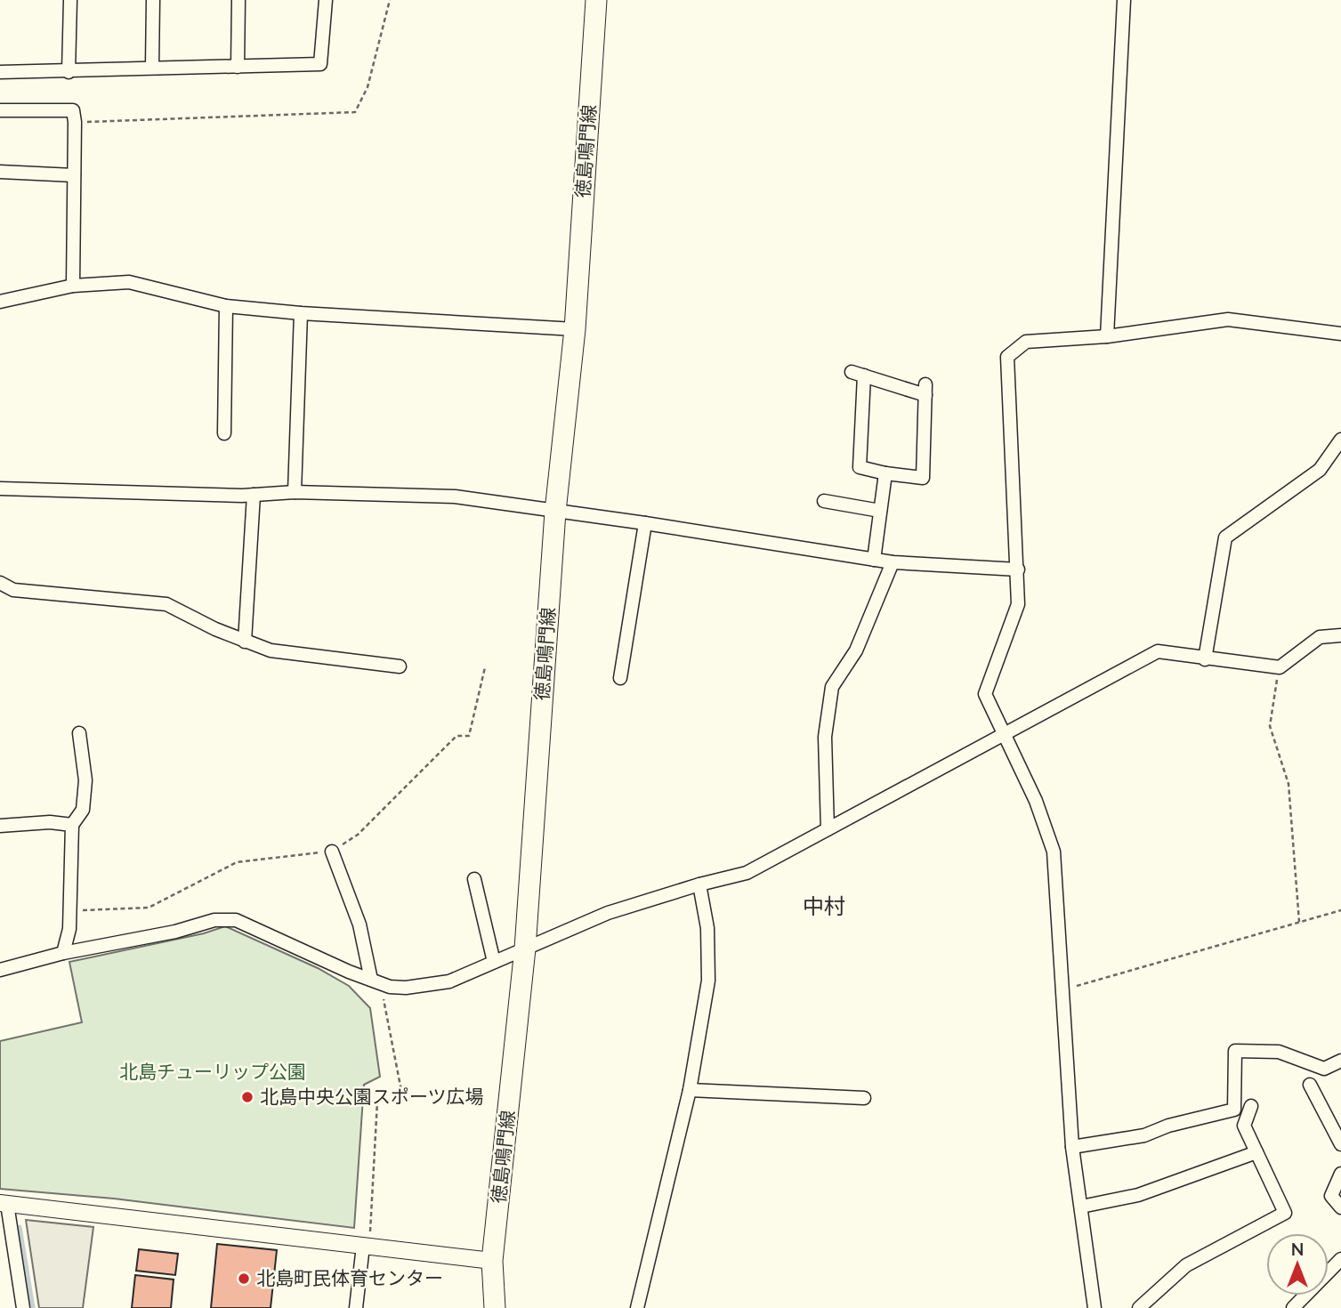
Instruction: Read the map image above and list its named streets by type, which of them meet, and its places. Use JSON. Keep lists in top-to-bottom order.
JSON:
{
  "streets": {
    "main road": ["徳島鳴門線"]
  },
  "districts": ["中村"],
  "parks": ["北島チューリップ公園"],
  "places": ["北島中央公園スポーツ広場", "北島町民体育センター"],
  "north": "top"
}
